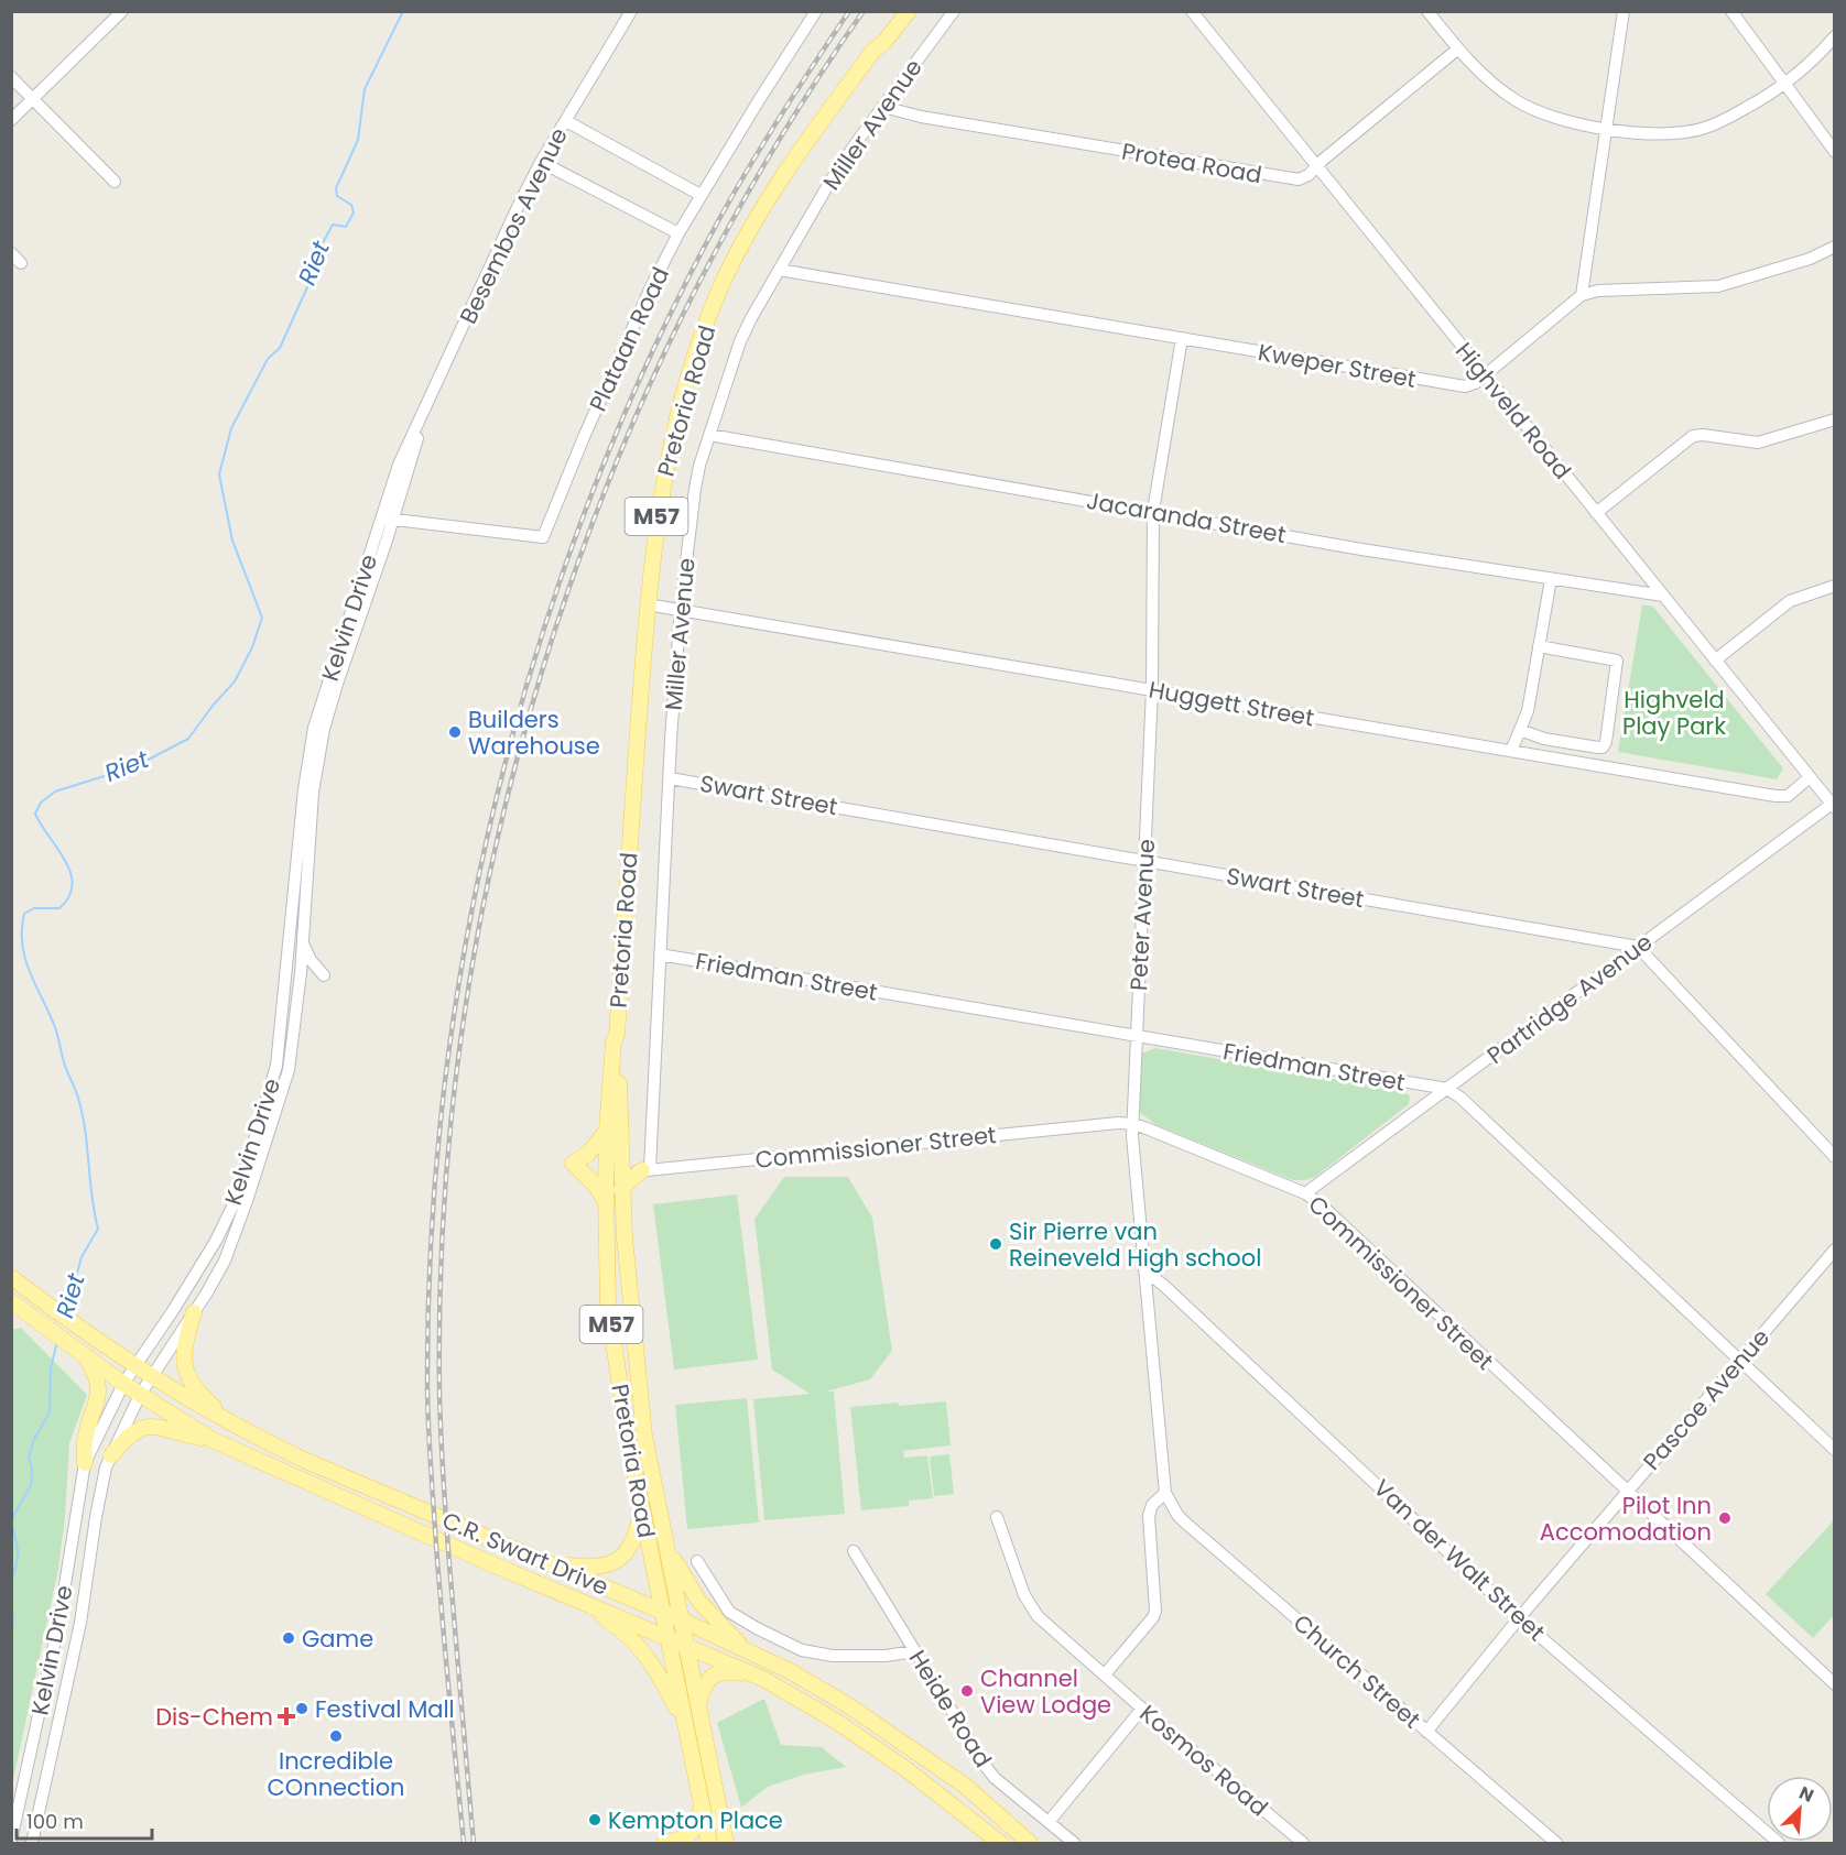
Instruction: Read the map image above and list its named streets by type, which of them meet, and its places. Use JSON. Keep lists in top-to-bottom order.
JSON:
{
  "streets": {
    "main road": ["Pretoria Road", "M57", "C.R. Swart Drive"],
    "street": [
      "Miller Avenue",
      "Protea Road",
      "Besembos Avenue",
      "Plataan Road",
      "Kweper Street",
      "Highveld Road",
      "Jacaranda Street",
      "Kelvin Drive",
      "Huggett Street",
      "Swart Street",
      "Peter Avenue",
      "Friedman Street",
      "Partridge Avenue",
      "Commissioner Street",
      "Pascoe Avenue",
      "Van der Walt Street",
      "Church Street",
      "Heide Road",
      "Kosmos Road"
    ]
  },
  "crossings": [
    ["Miller Avenue", "Protea Road"],
    ["Miller Avenue", "Kweper Street"],
    ["Miller Avenue", "Jacaranda Street"],
    ["Miller Avenue", "Huggett Street"],
    ["Miller Avenue", "Swart Street"],
    ["Miller Avenue", "Friedman Street"],
    ["Miller Avenue", "Commissioner Street"],
    ["Protea Road", "Highveld Road"],
    ["Besembos Avenue", "Kelvin Drive"],
    ["Plataan Road", "Kelvin Drive"],
    ["Kweper Street", "Highveld Road"],
    ["Kweper Street", "Peter Avenue"],
    ["Pretoria Road", "Huggett Street"],
    ["Pretoria Road", "Commissioner Street"],
    ["Pretoria Road", "C.R. Swart Drive"],
    ["Highveld Road", "Jacaranda Street"],
    ["Highveld Road", "Huggett Street"],
    ["Highveld Road", "Partridge Avenue"],
    ["Jacaranda Street", "Peter Avenue"],
    ["Kelvin Drive", "C.R. Swart Drive"],
    ["Huggett Street", "Peter Avenue"],
    ["Swart Street", "Peter Avenue"],
    ["Swart Street", "Partridge Avenue"],
    ["Peter Avenue", "Friedman Street"],
    ["Peter Avenue", "Commissioner Street"],
    ["Peter Avenue", "Van der Walt Street"],
    ["Peter Avenue", "Church Street"],
    ["Friedman Street", "Partridge Avenue"],
    ["Friedman Street", "Pascoe Avenue"],
    ["Partridge Avenue", "Commissioner Street"],
    ["Commissioner Street", "Pascoe Avenue"],
    ["Pascoe Avenue", "Van der Walt Street"],
    ["Pascoe Avenue", "Church Street"]
  ],
  "water": ["Riet"],
  "parks": ["Highveld Play Park"],
  "places": {
    "other": [
      "Builders Warehouse",
      "Sir Pierre van Reineveld High school",
      "Pilot Inn Accomodation",
      "Game",
      "Channel View Lodge",
      "Festival Mall",
      "Incredible COnnection",
      "Kempton Place"
    ],
    "health": ["Dis-Chem"]
  },
  "scale_bar": "100 m",
  "north": "top right"
}
